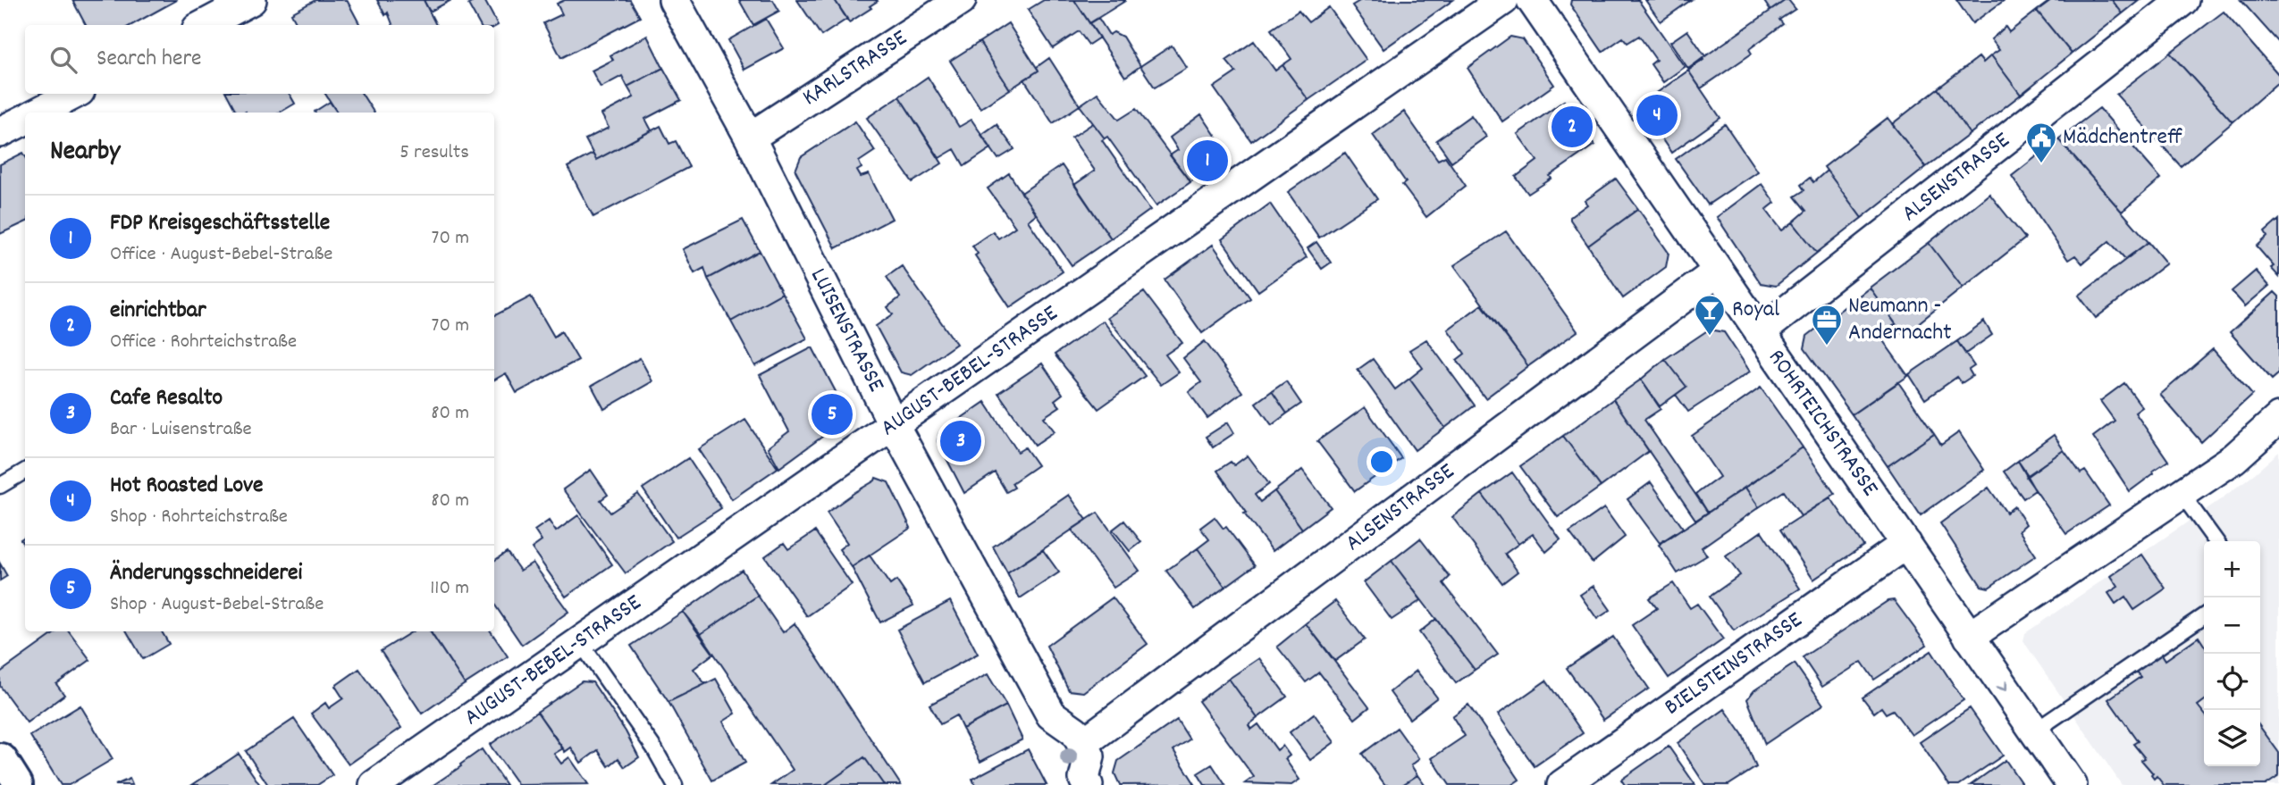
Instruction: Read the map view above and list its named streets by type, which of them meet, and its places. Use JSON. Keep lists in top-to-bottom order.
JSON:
{
  "streets": {
    "street": [
      "KARLSTRASSE",
      "ALSENSTRASSE",
      "LUISENSTRASSE",
      "AUGUST-BEBEL-STRASSE",
      "ROHRTEICHSTRASSE",
      "BIELSTEINSTRASSE"
    ]
  },
  "crossings": [
    ["KARLSTRASSE", "LUISENSTRASSE"],
    ["ALSENSTRASSE", "LUISENSTRASSE"],
    ["ALSENSTRASSE", "ROHRTEICHSTRASSE"],
    ["LUISENSTRASSE", "AUGUST-BEBEL-STRASSE"],
    ["ROHRTEICHSTRASSE", "BIELSTEINSTRASSE"]
  ],
  "places": {
    "public building": ["Mädchentreff"],
    "bar": ["Royal"],
    "office": ["Neumann - Andernacht"]
  },
  "page": {
    "search": "Search here",
    "pins": [
      "4",
      "2",
      "1",
      "5",
      "3"
    ],
    "heading": ["Nearby", "5 results"],
    "list": [
      {
        "mark": "1",
        "name": "FDP Kreisgeschäftsstelle",
        "note": "Office · August-Bebel-Straße",
        "value": "70 m"
      },
      {
        "mark": "2",
        "name": "einrichtbar",
        "note": "Office · Rohrteichstraße",
        "value": "70 m"
      },
      {
        "mark": "3",
        "name": "Cafe Resalto",
        "note": "Bar · Luisenstraße",
        "value": "80 m"
      },
      {
        "mark": "4",
        "name": "Hot Roasted Love",
        "note": "Shop · Rohrteichstraße",
        "value": "80 m"
      },
      {
        "mark": "5",
        "name": "Änderungsschneiderei",
        "note": "Shop · August-Bebel-Straße",
        "value": "110 m"
      }
    ],
    "map_buttons": ["+", "−"]
  }
}
